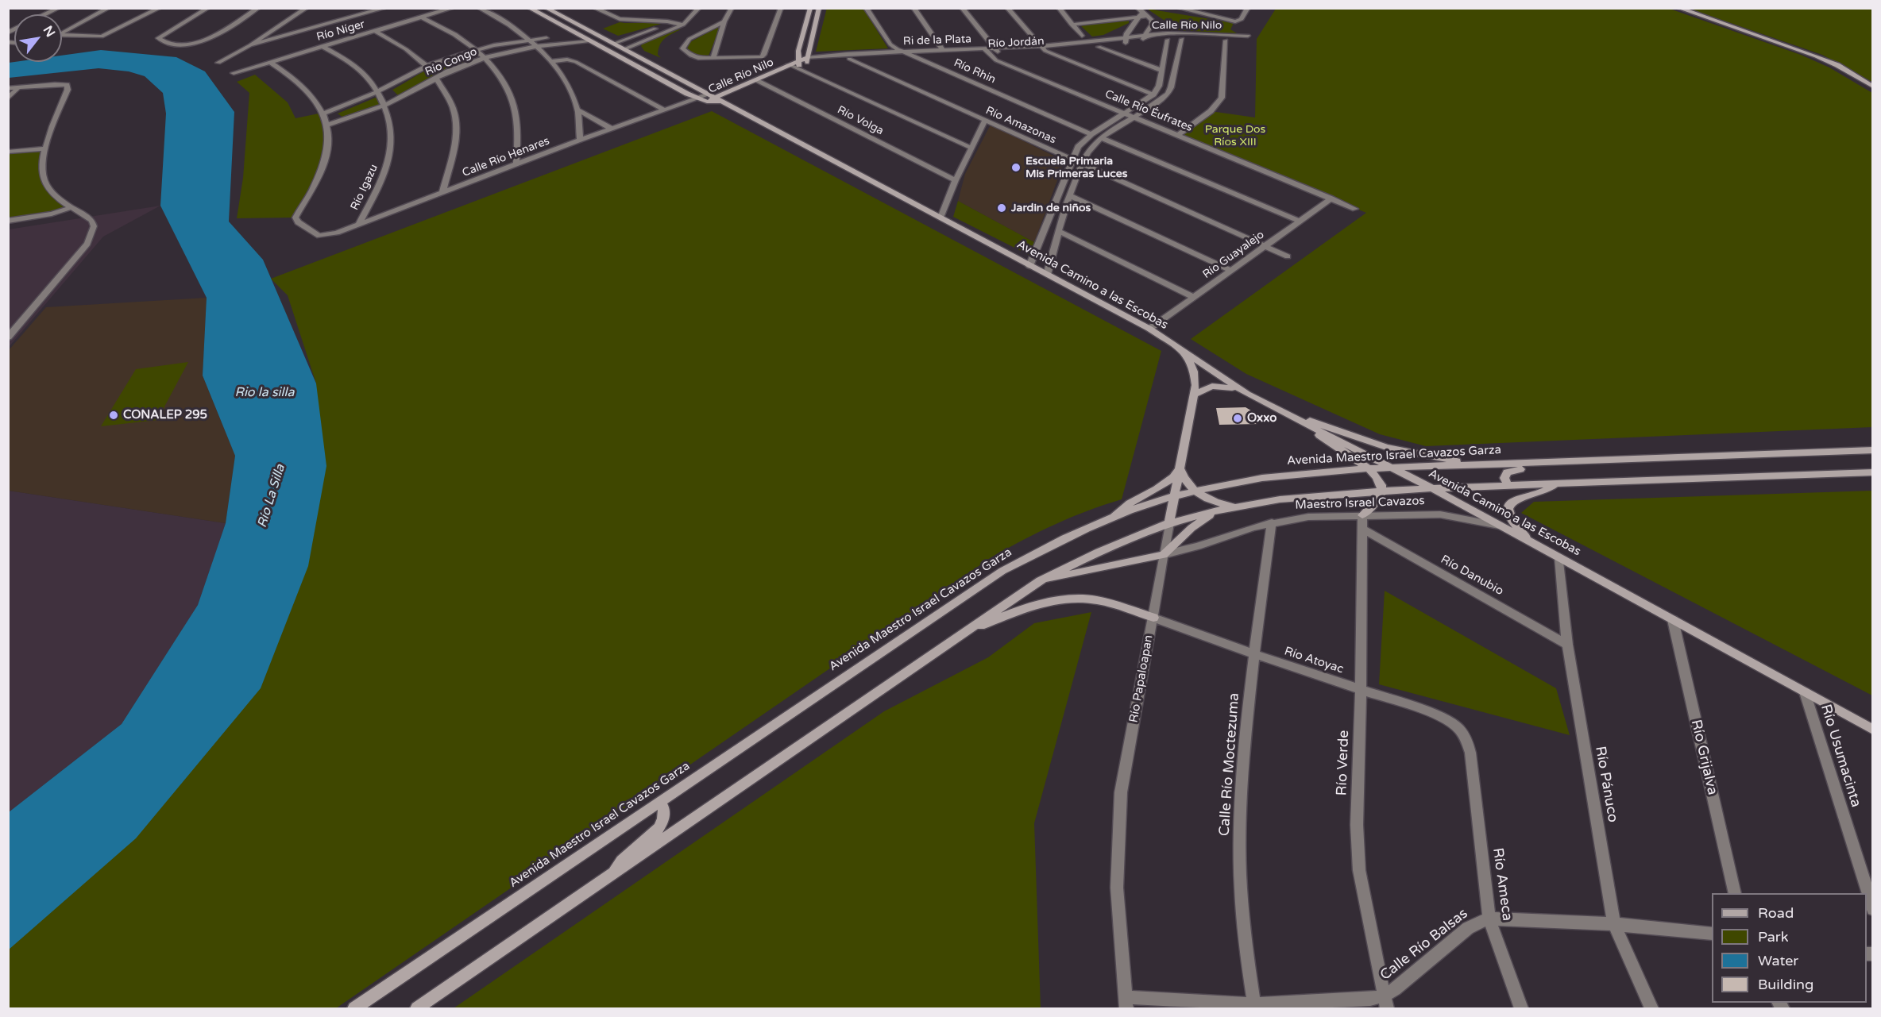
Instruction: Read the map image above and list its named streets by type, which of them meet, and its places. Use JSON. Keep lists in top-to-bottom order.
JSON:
{
  "streets": {
    "main road": [
      "Calle Río Nilo",
      "Avenida Camino a las Escobas",
      "Avenida Maestro Israel Cavazos Garza",
      "Río Papaloapan"
    ],
    "street": [
      "Río Níger",
      "Ri de la Plata",
      "Río Jordán",
      "Río Congo",
      "Río Rhin",
      "Calle Río Éufrates",
      "Río Volga",
      "Río Amazonas",
      "Calle Río Henares",
      "Río Igazu",
      "Río Guayalejo",
      "Maestro Israel Cavazos",
      "Río Danubio",
      "Río Atoyac",
      "Río Usumacinta",
      "Río Grijalva",
      "Río Verde",
      "Calle Río Moctezuma",
      "Río Pánuco",
      "Río Ameca",
      "Calle Río Balsas"
    ]
  },
  "crossings": [
    ["Calle Río Nilo", "Ri de la Plata"],
    ["Calle Río Nilo", "Río Jordán"],
    ["Calle Río Nilo", "Río Volga"],
    ["Calle Río Nilo", "Calle Río Henares"],
    ["Calle Río Nilo", "Avenida Camino a las Escobas"],
    ["Río Níger", "Río Igazu"],
    ["Ri de la Plata", "Río Jordán"],
    ["Ri de la Plata", "Río Rhin"],
    ["Ri de la Plata", "Calle Río Éufrates"],
    ["Río Jordán", "Río Rhin"],
    ["Río Jordán", "Calle Río Éufrates"],
    ["Río Jordán", "Río Amazonas"],
    ["Río Congo", "Calle Río Henares"],
    ["Río Congo", "Río Igazu"],
    ["Calle Río Éufrates", "Río Guayalejo"],
    ["Río Amazonas", "Río Guayalejo"],
    ["Calle Río Henares", "Río Igazu"],
    ["Calle Río Henares", "Avenida Camino a las Escobas"],
    ["Río Guayalejo", "Avenida Camino a las Escobas"],
    ["Avenida Camino a las Escobas", "Avenida Maestro Israel Cavazos Garza"],
    ["Avenida Camino a las Escobas", "Maestro Israel Cavazos"],
    ["Avenida Camino a las Escobas", "Río Papaloapan"],
    ["Avenida Camino a las Escobas", "Río Usumacinta"],
    ["Avenida Camino a las Escobas", "Río Grijalva"],
    ["Avenida Camino a las Escobas", "Río Pánuco"],
    ["Avenida Maestro Israel Cavazos Garza", "Río Papaloapan"],
    ["Maestro Israel Cavazos", "Río Papaloapan"],
    ["Maestro Israel Cavazos", "Río Verde"],
    ["Maestro Israel Cavazos", "Calle Río Moctezuma"],
    ["Río Danubio", "Río Verde"],
    ["Río Danubio", "Río Pánuco"],
    ["Río Atoyac", "Río Papaloapan"],
    ["Río Atoyac", "Río Verde"],
    ["Río Atoyac", "Calle Río Moctezuma"],
    ["Río Atoyac", "Río Ameca"],
    ["Río Papaloapan", "Calle Río Balsas"],
    ["Río Verde", "Calle Río Balsas"],
    ["Calle Río Moctezuma", "Calle Río Balsas"],
    ["Río Pánuco", "Calle Río Balsas"],
    ["Río Ameca", "Calle Río Balsas"]
  ],
  "water": ["Rio la silla", "Río La Silla"],
  "parks": ["Parque Dos Ríos XIII"],
  "places": [
    "Escuela Primaria Mis Primeras Luces",
    "Jardin de niños",
    "CONALEP 295",
    "Oxxo"
  ],
  "legend": [
    "Road",
    "Park",
    "Water",
    "Building"
  ],
  "north": "top right"
}
